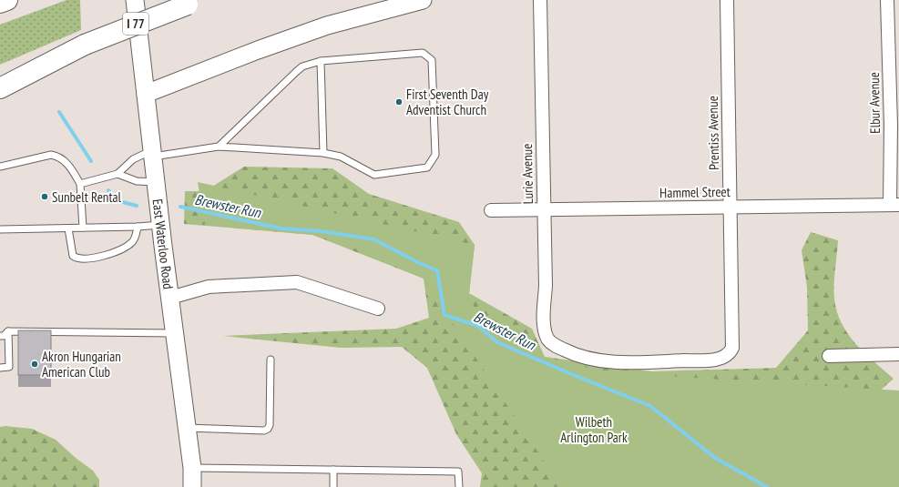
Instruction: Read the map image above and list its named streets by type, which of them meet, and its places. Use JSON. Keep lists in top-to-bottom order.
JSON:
{
  "streets": {
    "highway": ["I 77"],
    "main road": ["East Waterloo Road"],
    "street": [
      "Elbur Avenue",
      "Prentiss Avenue",
      "Lurie Avenue",
      "Hammel Street"
    ]
  },
  "crossings": [
    ["Elbur Avenue", "Hammel Street"],
    ["Prentiss Avenue", "Lurie Avenue"],
    ["Prentiss Avenue", "Hammel Street"],
    ["Lurie Avenue", "Hammel Street"]
  ],
  "water": ["Brewster Run"],
  "parks": ["Wilbeth Arlington Park"],
  "places": ["First Seventh Day Adventist Church", "Sunbelt Rental", "Akron Hungarian American Club"]
}
